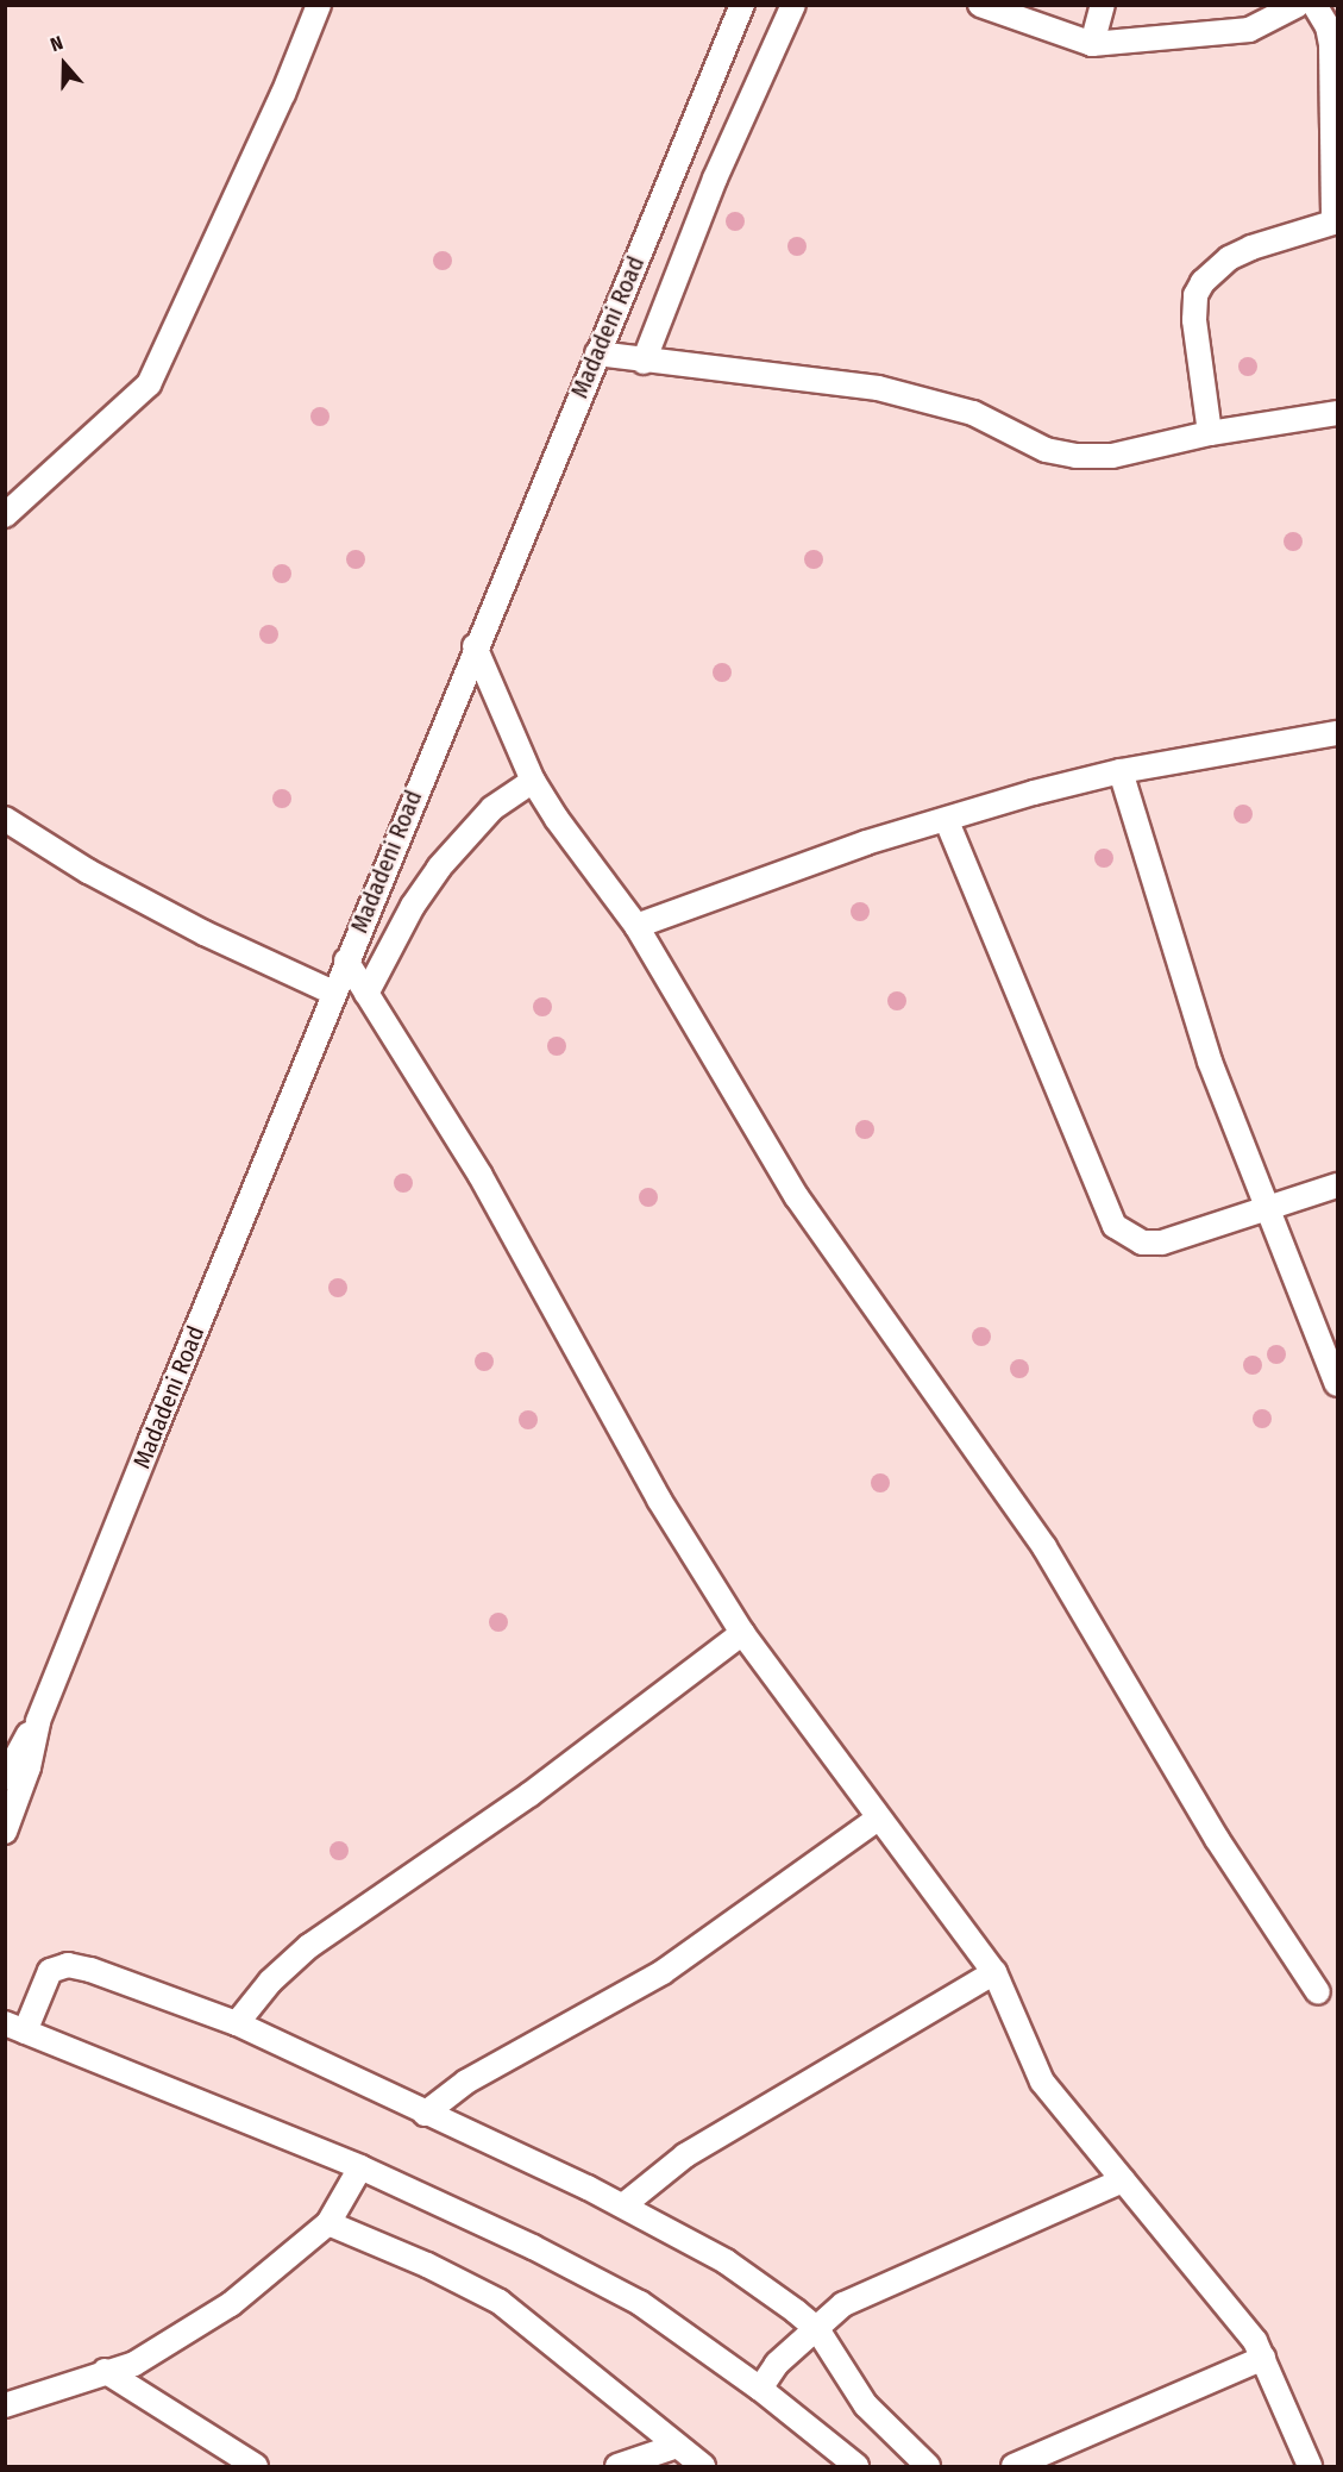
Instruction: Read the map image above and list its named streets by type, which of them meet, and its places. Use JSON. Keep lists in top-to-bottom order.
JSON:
{
  "streets": {
    "street": ["Madadeni Road"]
  },
  "north": "top"
}
